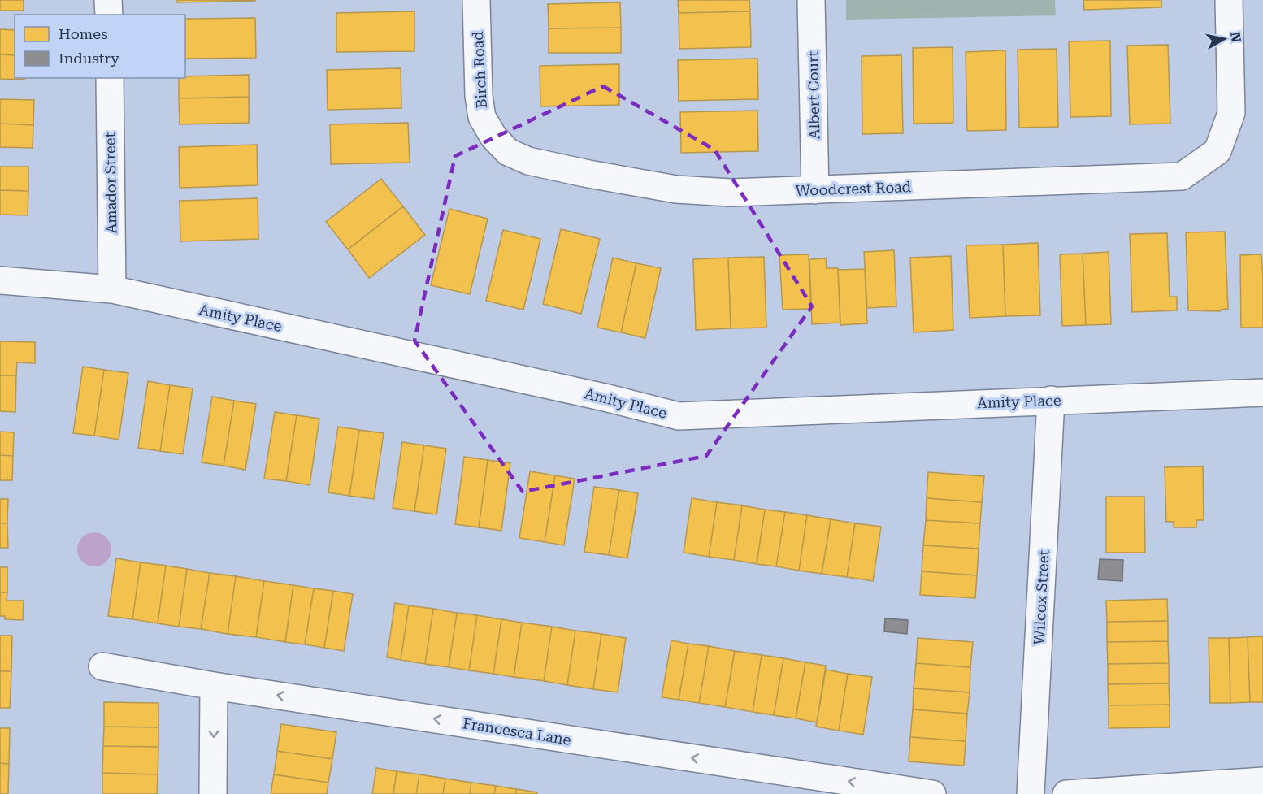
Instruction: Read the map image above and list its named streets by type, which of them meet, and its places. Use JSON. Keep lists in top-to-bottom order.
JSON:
{
  "streets": {
    "street": [
      "Birch Road",
      "Albert Court",
      "Amador Street",
      "Woodcrest Road",
      "Amity Place",
      "Wilcox Street",
      "Francesca Lane"
    ]
  },
  "crossings": [
    ["Birch Road", "Woodcrest Road"],
    ["Albert Court", "Woodcrest Road"],
    ["Amador Street", "Amity Place"],
    ["Amity Place", "Wilcox Street"]
  ],
  "one_way": ["Francesca Lane"],
  "legend": ["Homes", "Industry"],
  "north": "right"
}
